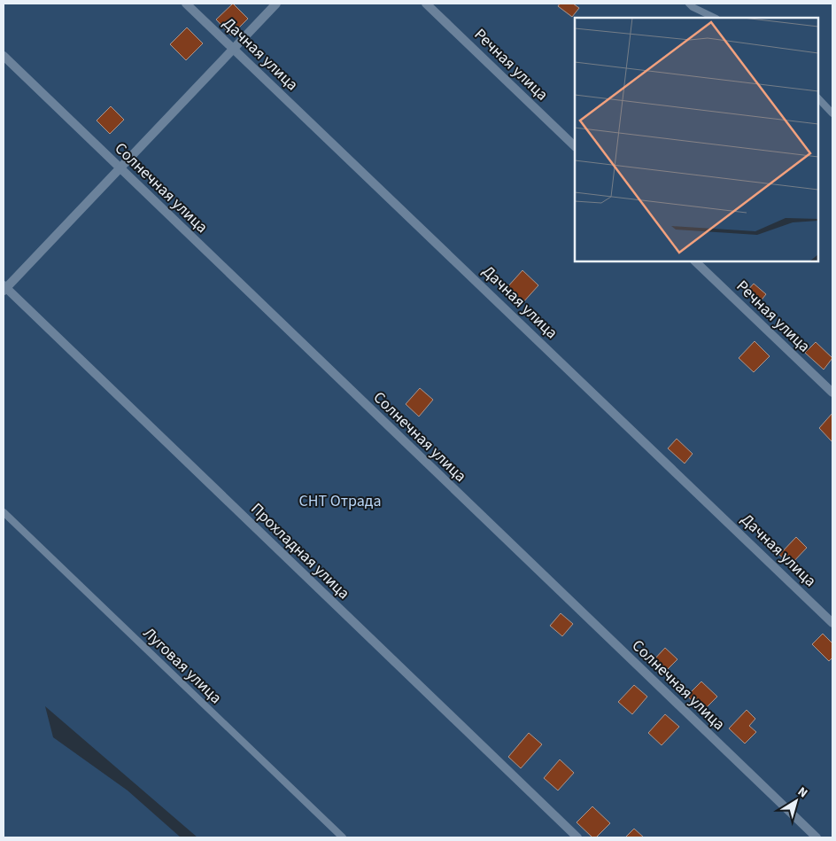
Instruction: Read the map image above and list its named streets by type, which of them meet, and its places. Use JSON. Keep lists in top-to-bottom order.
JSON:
{
  "streets": {
    "street": [
      "Дачная улица",
      "Речная улица",
      "Солнечная улица",
      "Прохладная улица"
    ],
    "lane": ["Луговая улица"]
  },
  "parks": ["СНТ Отрада"],
  "north": "top right"
}
